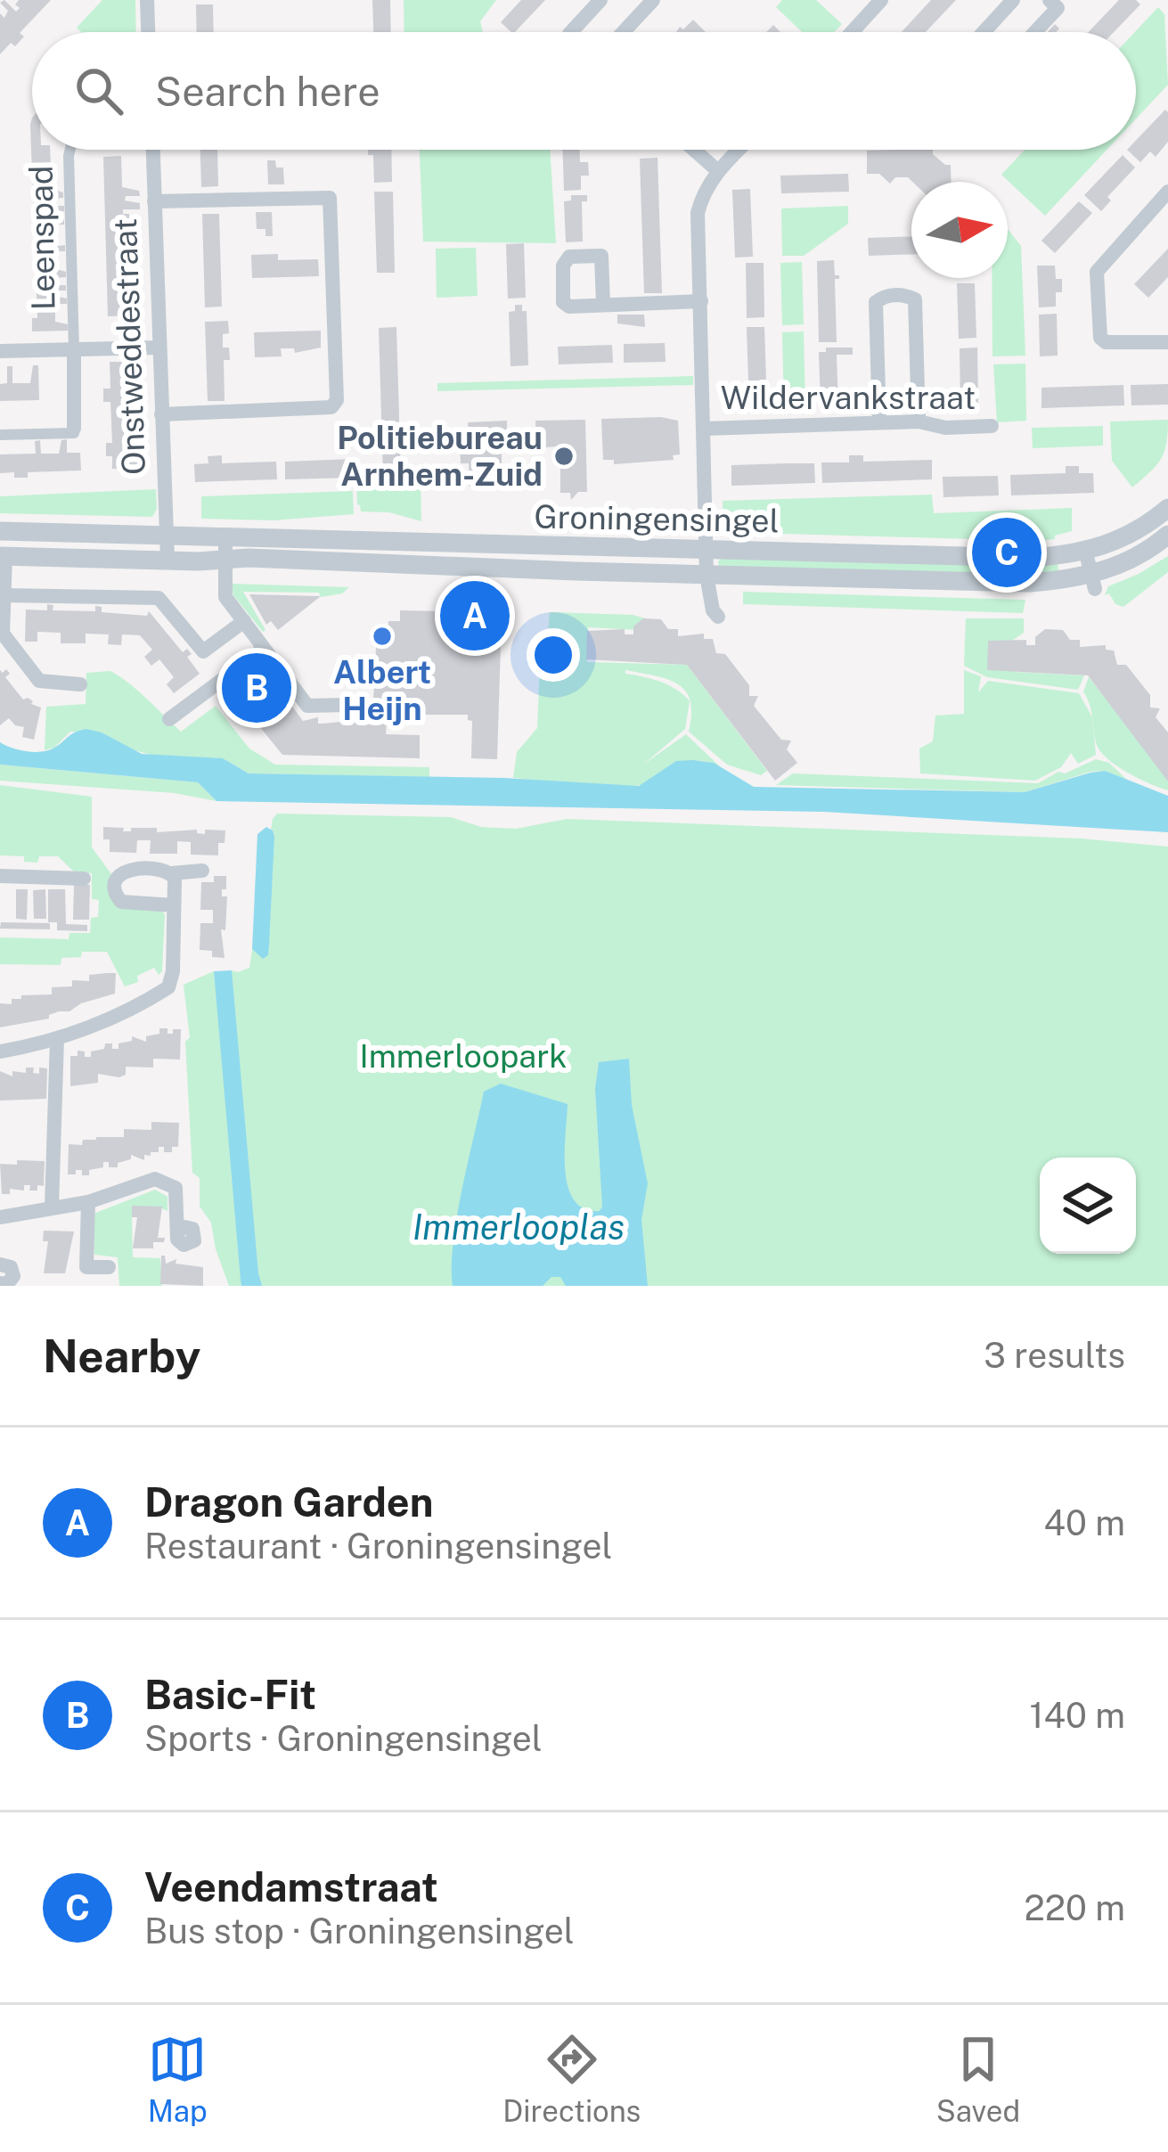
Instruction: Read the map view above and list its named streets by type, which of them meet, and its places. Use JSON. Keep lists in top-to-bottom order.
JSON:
{
  "streets": {
    "street": [
      "Leenspad",
      "Onstweddestraat",
      "Wildervankstraat",
      "Groningensingel"
    ]
  },
  "crossings": [
    ["Onstweddestraat", "Groningensingel"]
  ],
  "water": ["Immerlooplas"],
  "parks": ["Immerloopark"],
  "places": ["Politiebureau Arnhem-Zuid", "Albert Heijn"],
  "north": "right",
  "page": {
    "search": "Search here",
    "pins": ["C", "A", "B"],
    "heading": ["Nearby", "3 results"],
    "list": [
      {
        "mark": "A",
        "name": "Dragon Garden",
        "note": "Restaurant · Groningensingel",
        "value": "40 m"
      },
      {
        "mark": "B",
        "name": "Basic-Fit",
        "note": "Sports · Groningensingel",
        "value": "140 m"
      },
      {
        "mark": "C",
        "name": "Veendamstraat",
        "note": "Bus stop · Groningensingel",
        "value": "220 m"
      }
    ],
    "nav": ["Map", "Directions", "Saved"]
  }
}
